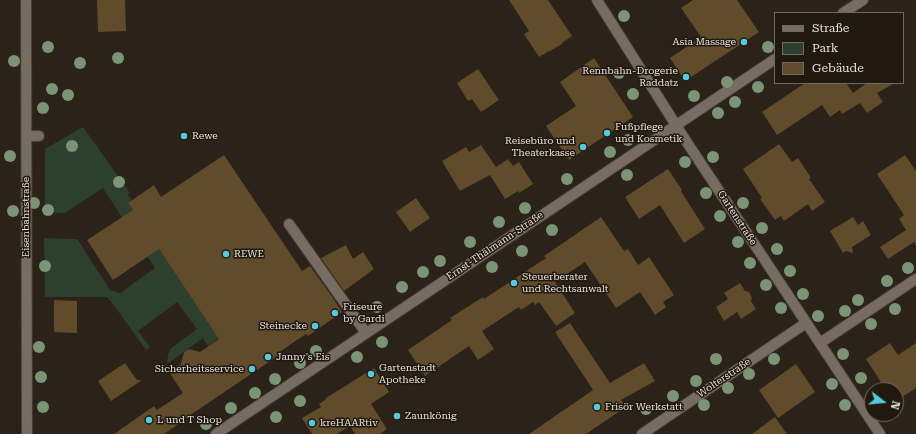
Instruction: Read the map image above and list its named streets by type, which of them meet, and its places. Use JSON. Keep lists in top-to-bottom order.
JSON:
{
  "streets": {
    "street": [
      "Eisenbahnstraße",
      "Gartenstraße",
      "Ernst-Thälmann-Straße",
      "Wolterstraße"
    ]
  },
  "crossings": [
    ["Gartenstraße", "Ernst-Thälmann-Straße"],
    ["Gartenstraße", "Wolterstraße"]
  ],
  "places": [
    "Asia Massage",
    "Rennbahn-Drogerie Raddatz",
    "Fußpflege und Kosmetik",
    "Rewe",
    "Reisebüro und Theaterkasse",
    "REWE",
    "Steuerberater und Rechtsanwalt",
    "Friseure by Gardi",
    "Steinecke",
    "Janny's Eis",
    "Sicherheitsservice",
    "Gartenstadt Apotheke",
    "Frisör Werkstatt",
    "Zaunkönig",
    "L und T Shop",
    "kreHAARtiv"
  ],
  "legend": ["Straße", "Park", "Gebäude"],
  "north": "right"
}
